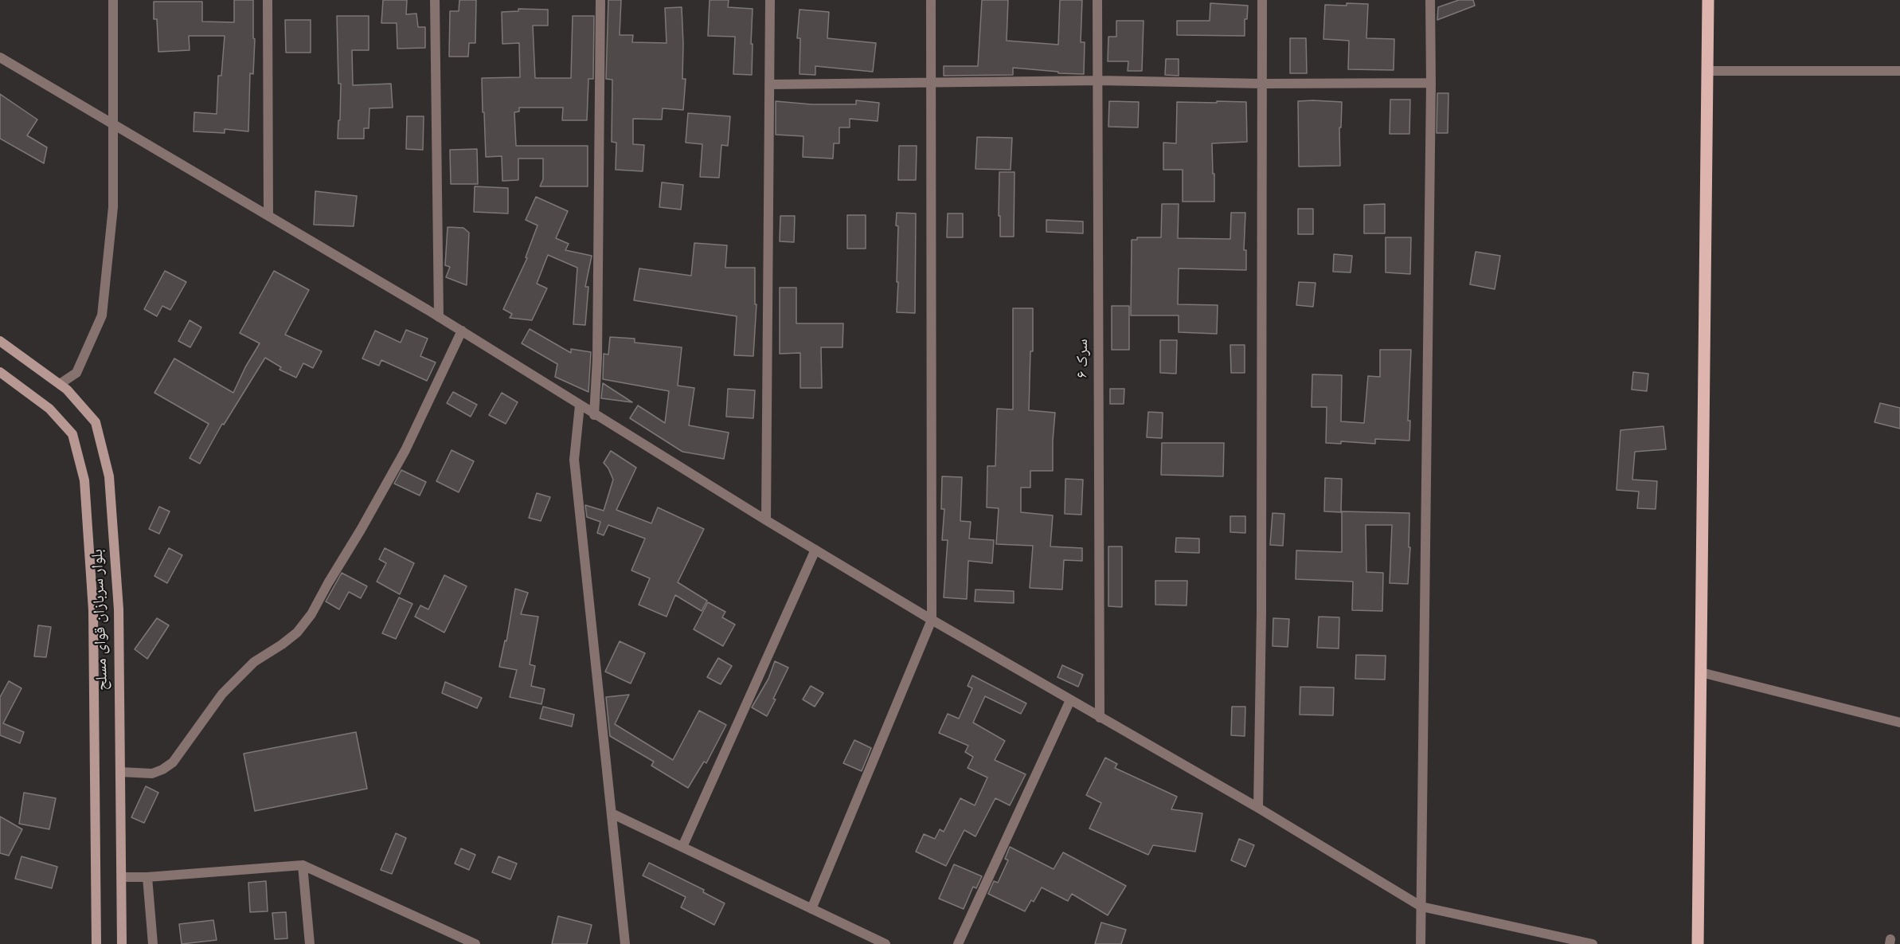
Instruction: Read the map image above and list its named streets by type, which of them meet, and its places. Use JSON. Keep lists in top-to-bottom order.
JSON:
{
  "streets": {
    "main road": ["بلوار سربازان قوای مسلح"],
    "street": ["سرک ۶"]
  }
}
